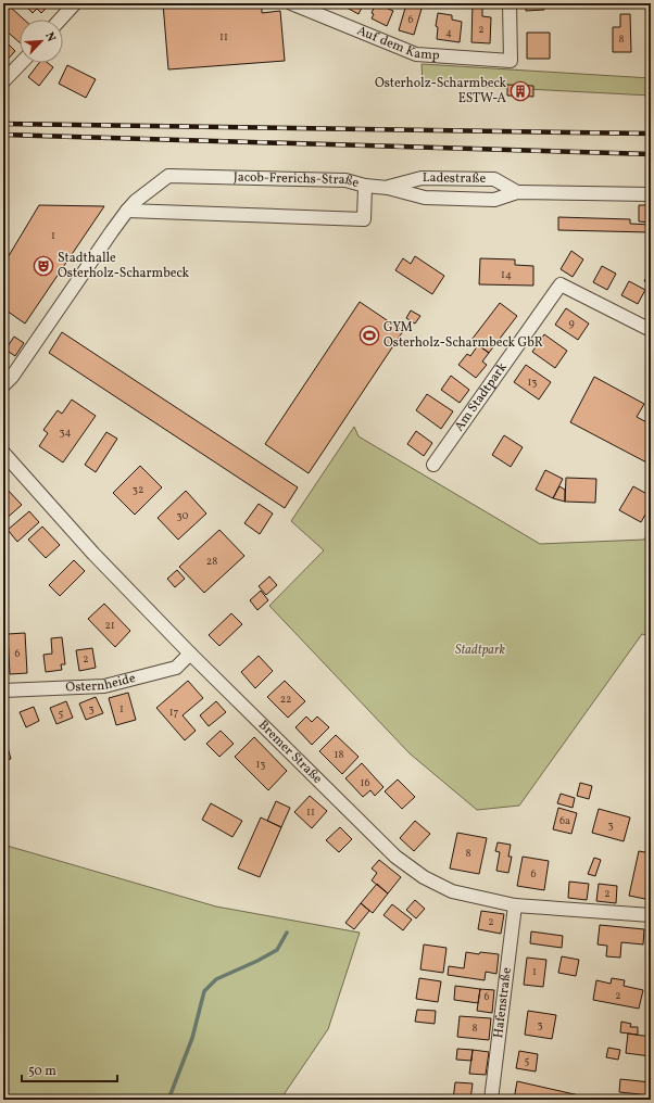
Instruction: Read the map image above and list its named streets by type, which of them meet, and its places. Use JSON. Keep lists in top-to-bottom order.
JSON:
{
  "streets": {
    "street": [
      "Auf dem Kamp",
      "Ladestraße",
      "Jacob-Frerichs-Straße",
      "Am Stadtpark",
      "Osternheide",
      "Bremer Straße",
      "Hafenstraße"
    ]
  },
  "crossings": [
    ["Ladestraße", "Jacob-Frerichs-Straße"],
    ["Osternheide", "Bremer Straße"],
    ["Bremer Straße", "Hafenstraße"]
  ],
  "parks": ["Stadtpark"],
  "places": {
    "building": ["Osterholz-Scharmbeck ESTW-A"],
    "theatre": ["Stadthalle Osterholz-Scharmbeck"],
    "sports": ["GYM Osterholz-Scharmbeck GbR"]
  },
  "house_numbers": [
    "6",
    "2",
    "4",
    "11",
    "8",
    "1",
    "14",
    "9",
    "13",
    "34",
    "32",
    "30",
    "28",
    "21",
    "6",
    "2",
    "22",
    "3",
    "1",
    "17",
    "5",
    "18",
    "13",
    "16",
    "11",
    "6a",
    "3",
    "8",
    "6",
    "2",
    "2",
    "1",
    "2",
    "6",
    "3",
    "8",
    "5"
  ],
  "scale_bar": "50 m",
  "north": "top right"
}
